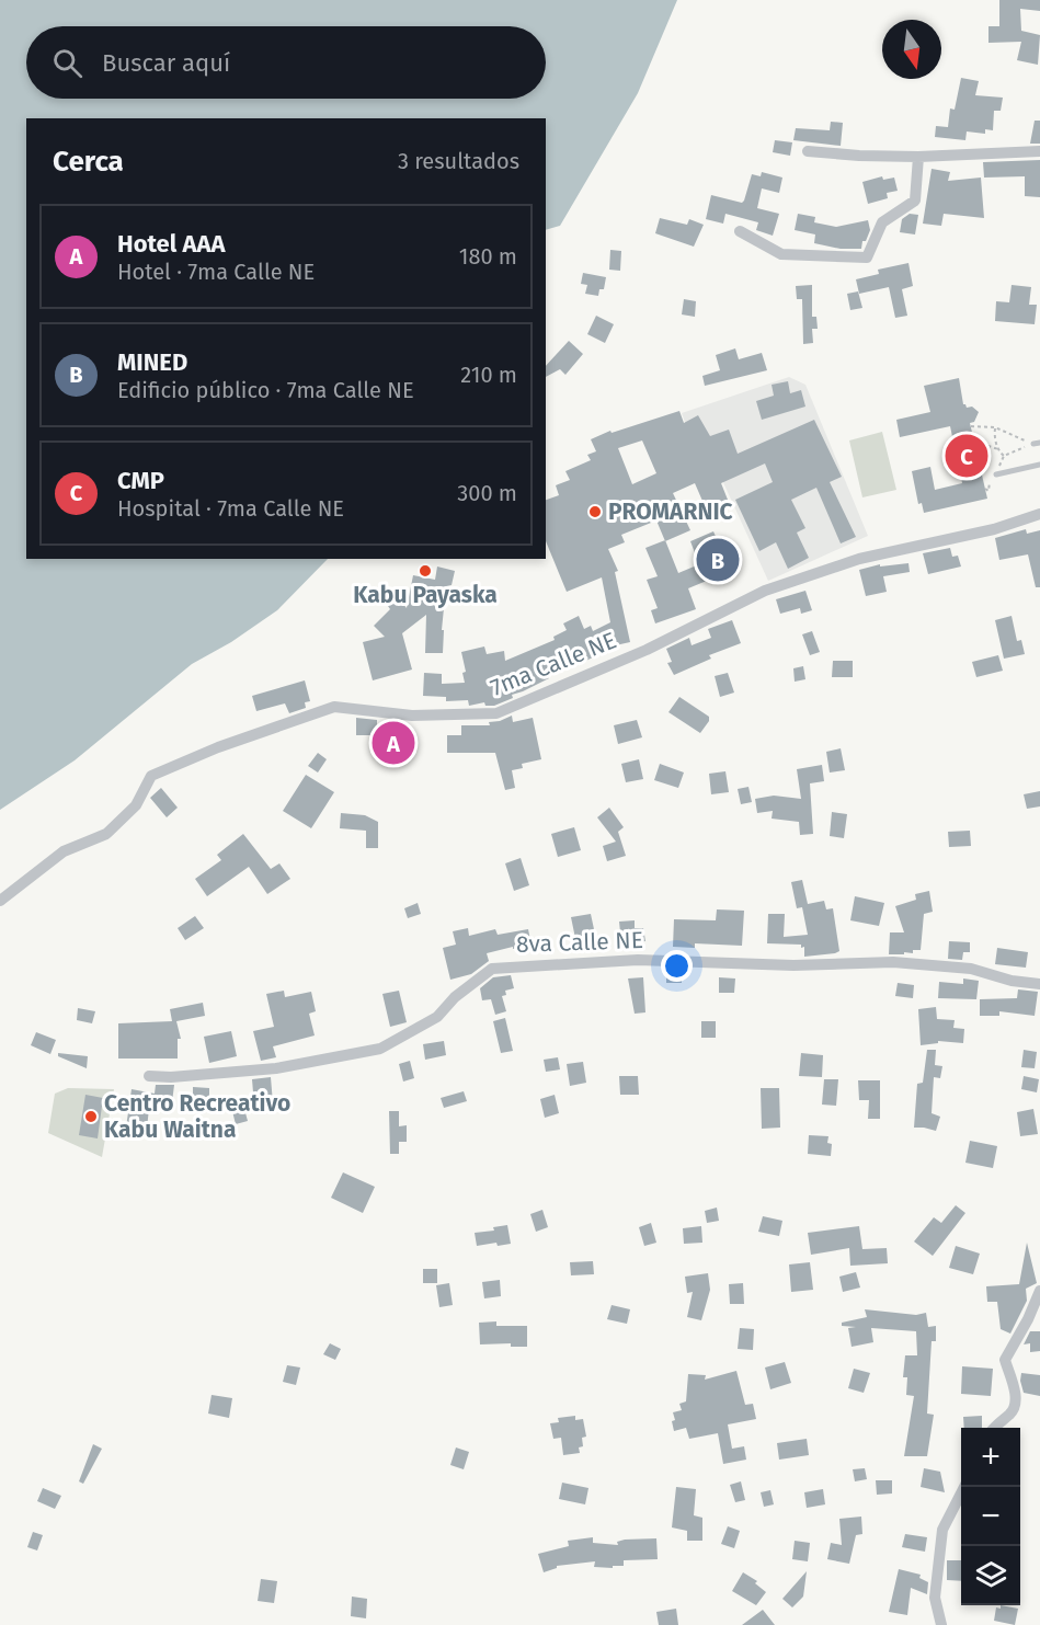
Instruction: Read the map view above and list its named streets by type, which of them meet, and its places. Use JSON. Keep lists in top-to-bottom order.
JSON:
{
  "streets": {
    "street": ["7ma Calle NE", "8va Calle NE"]
  },
  "places": ["PROMARNIC", "Kabu Payaska", "Centro Recreativo Kabu Waitna"],
  "north": "bottom",
  "page": {
    "search": "Buscar aquí",
    "heading": ["Cerca", "3 resultados"],
    "list": [
      {
        "mark": "A",
        "name": "Hotel AAA",
        "note": "Hotel · 7ma Calle NE",
        "value": "180 m"
      },
      {
        "mark": "B",
        "name": "MINED",
        "note": "Edificio público · 7ma Calle NE",
        "value": "210 m"
      },
      {
        "mark": "C",
        "name": "CMP",
        "note": "Hospital · 7ma Calle NE",
        "value": "300 m"
      }
    ],
    "pins": ["C", "B", "A"],
    "map_buttons": ["+", "−"]
  }
}
